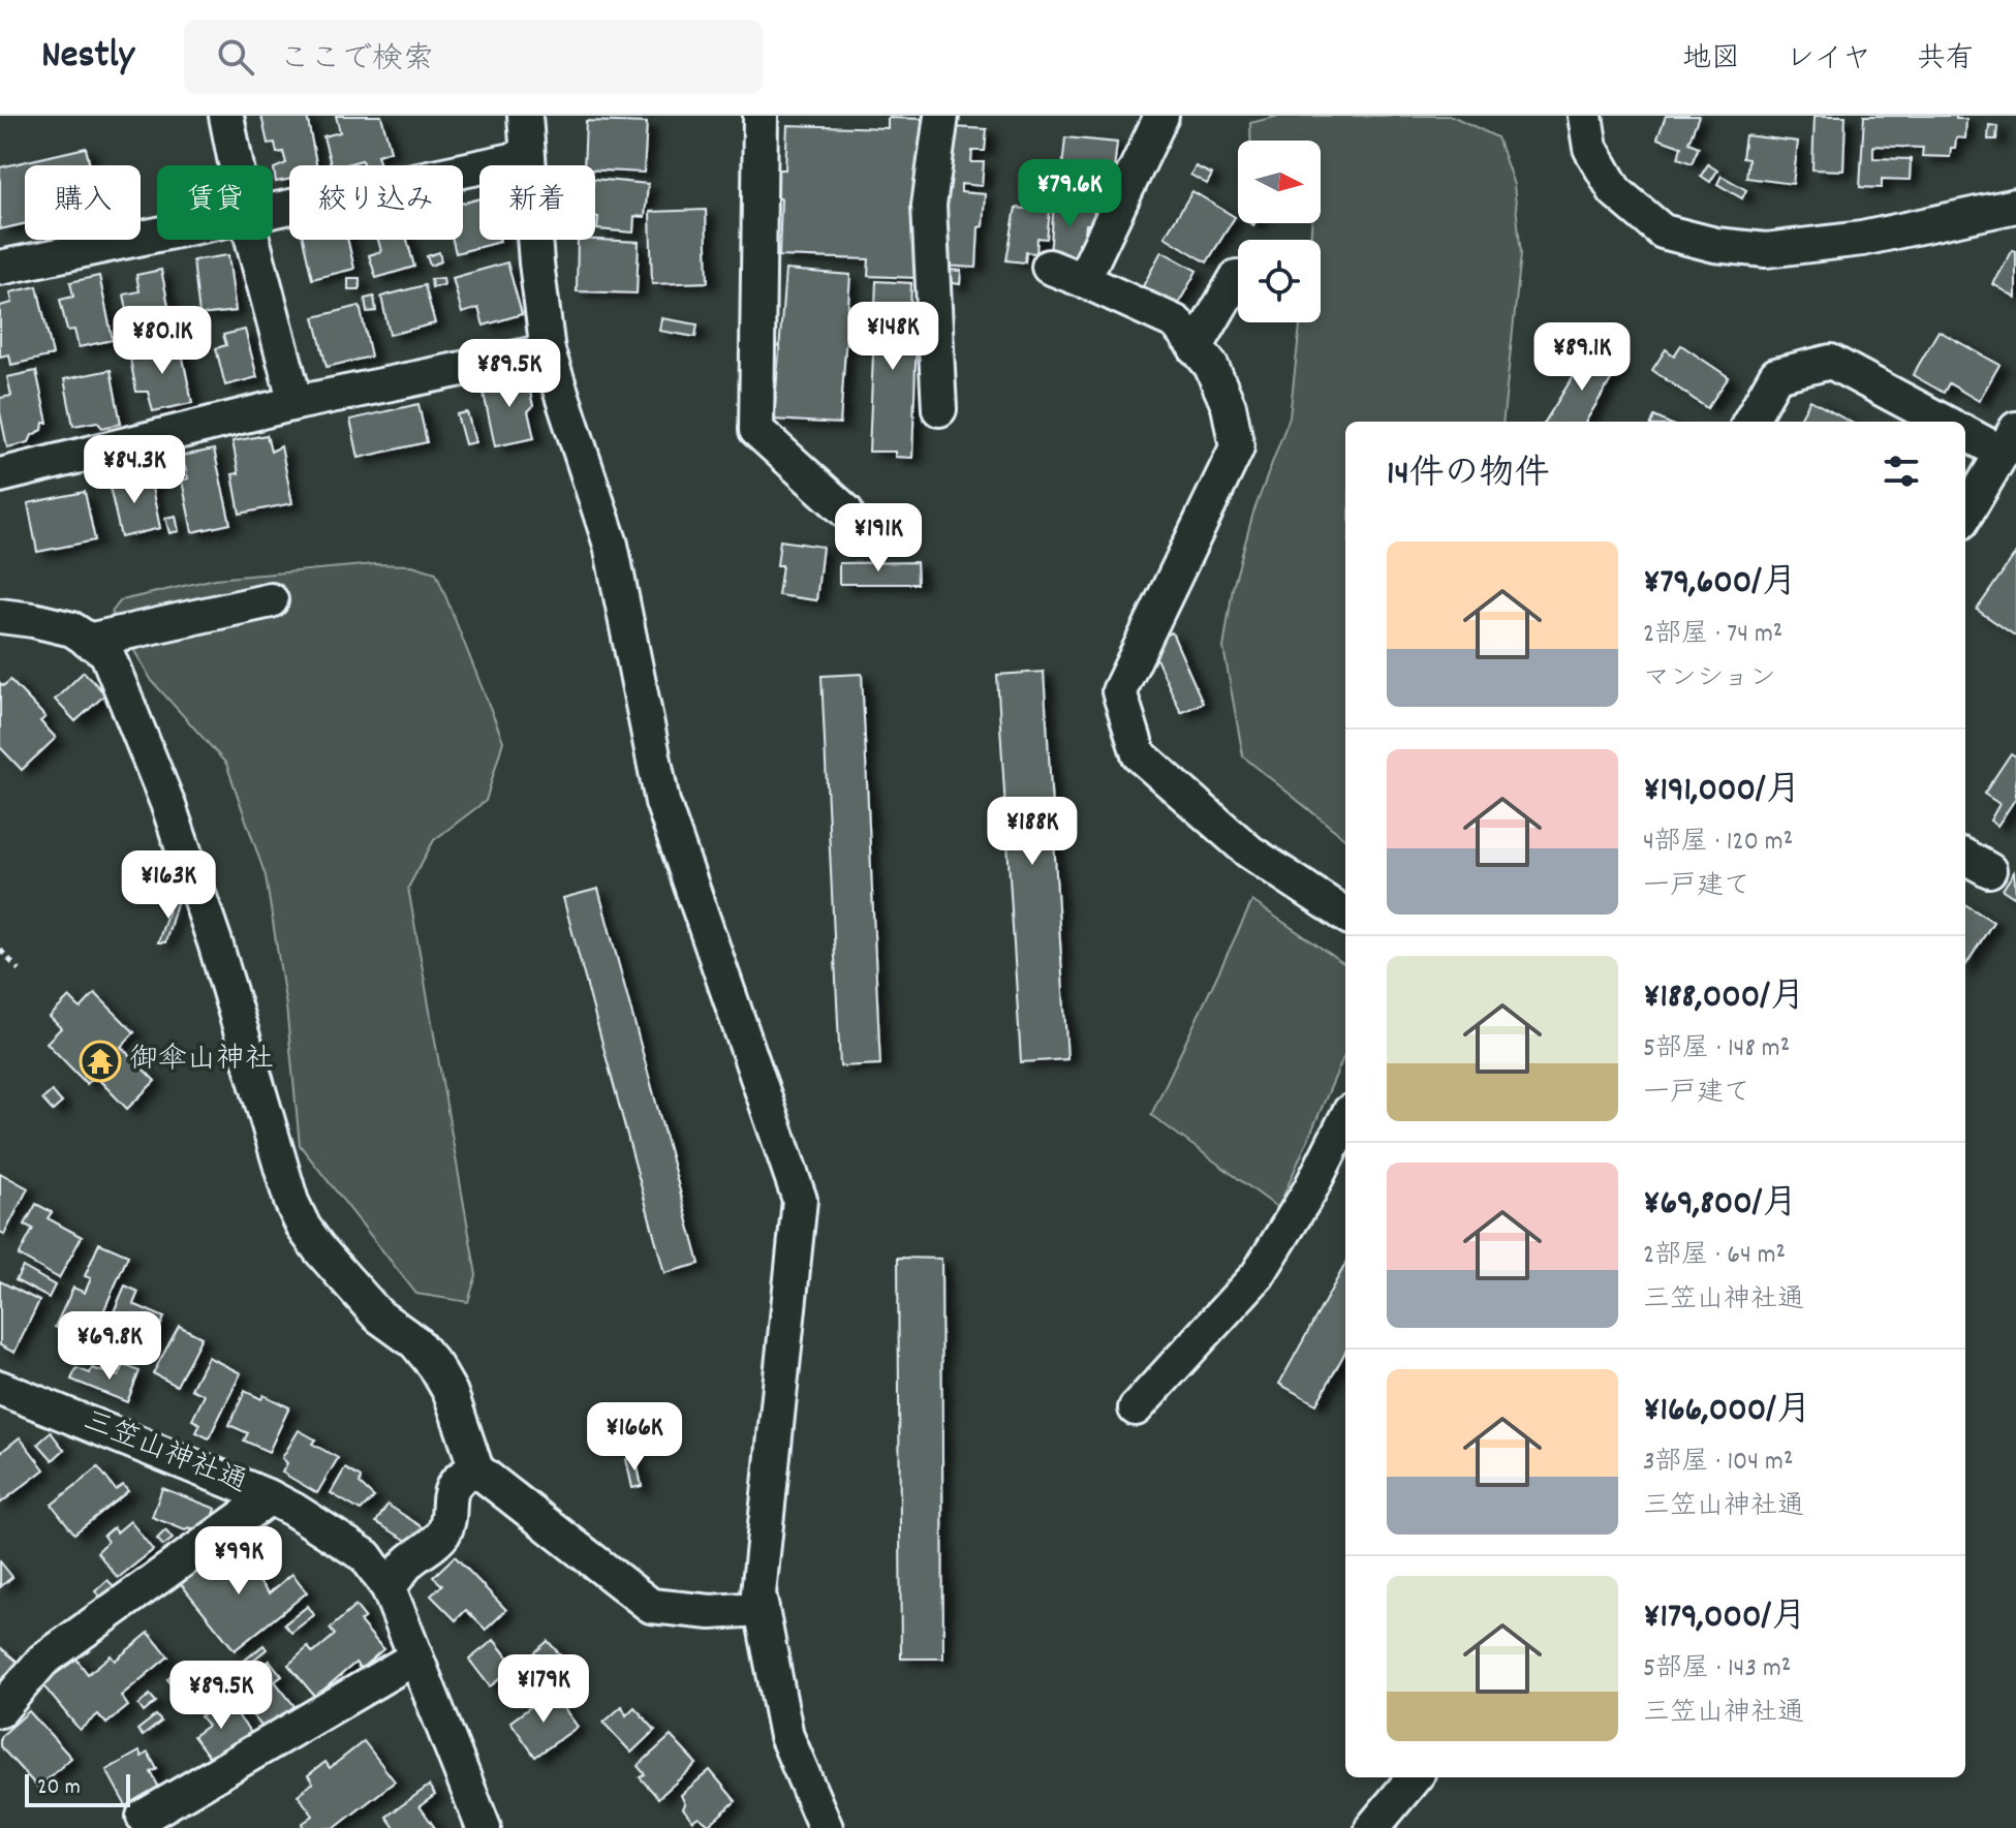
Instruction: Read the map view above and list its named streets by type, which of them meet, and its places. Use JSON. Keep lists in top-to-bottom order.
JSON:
{
  "streets": {
    "street": ["三笠山神社通"]
  },
  "places": {
    "temple": ["御傘山神社"]
  },
  "scale_bar": "20 m",
  "north": "right",
  "page": {
    "header": "Nestly",
    "search": "ここで検索",
    "nav": ["地図", "レイヤ", "共有"],
    "price": [
      "¥79.6K",
      "¥148K",
      "¥80.1K",
      "¥89.1K",
      "¥89.5K",
      "¥84.3K",
      "¥191K",
      "¥188K",
      "¥163K",
      "¥69.8K",
      "¥166K",
      "¥99K",
      "¥179K",
      "¥89.5K"
    ],
    "chip": [
      "購入",
      "賃貸",
      "絞り込み",
      "新着"
    ],
    "heading": "14件の物件",
    "list": [
      {
        "name": "¥79,600/月",
        "note": "2部屋 · 74 m² · マンション"
      },
      {
        "name": "¥191,000/月",
        "note": "4部屋 · 120 m² · 一戸建て"
      },
      {
        "name": "¥188,000/月",
        "note": "5部屋 · 148 m² · 一戸建て"
      },
      {
        "name": "¥69,800/月",
        "note": "2部屋 · 64 m² · 三笠山神社通"
      },
      {
        "name": "¥166,000/月",
        "note": "3部屋 · 104 m² · 三笠山神社通"
      },
      {
        "name": "¥179,000/月",
        "note": "5部屋 · 143 m² · 三笠山神社通"
      }
    ],
    "scale": "20 m"
  }
}
